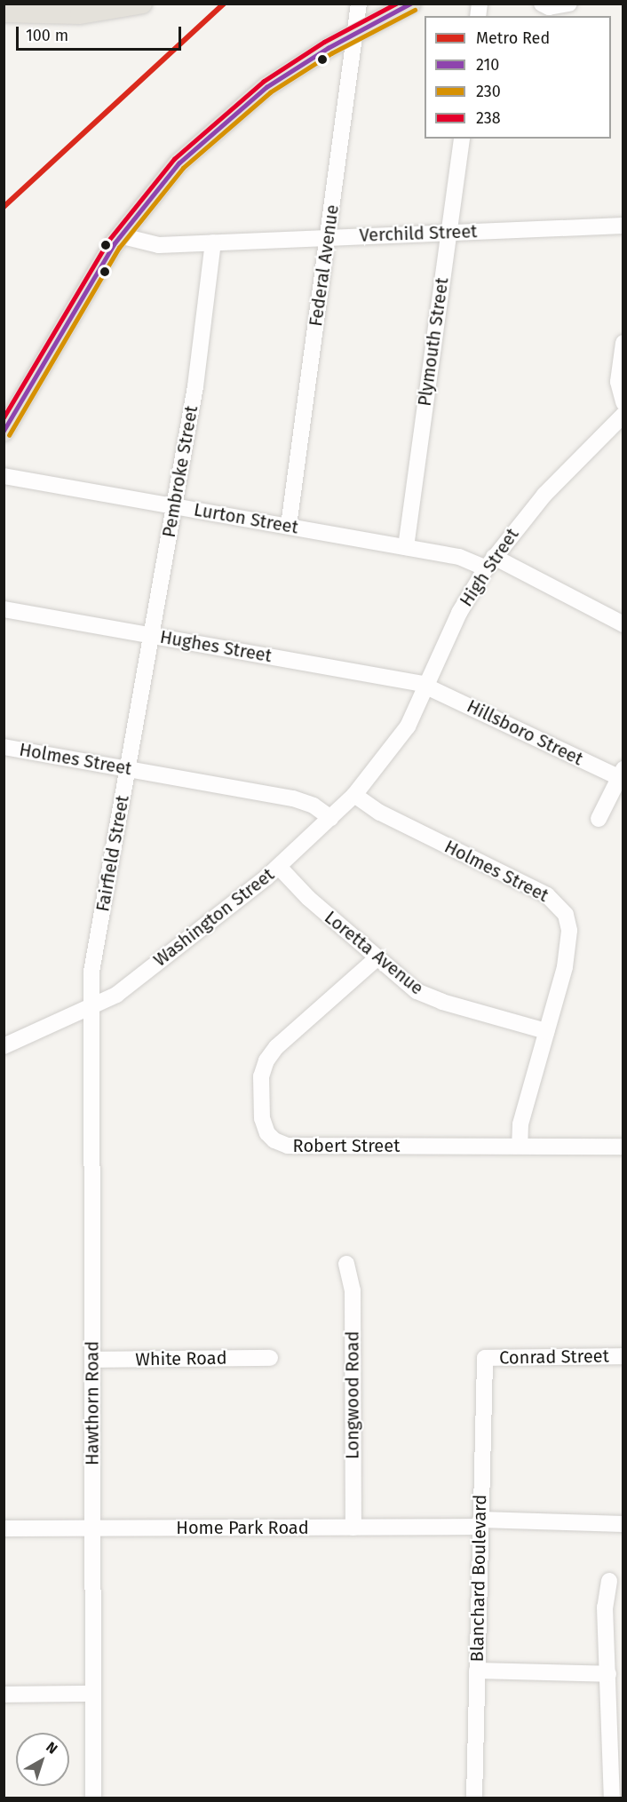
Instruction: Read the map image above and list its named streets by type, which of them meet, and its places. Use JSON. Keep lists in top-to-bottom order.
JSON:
{
  "streets": {
    "street": [
      "Verchild Street",
      "Federal Avenue",
      "Plymouth Street",
      "Pembroke Street",
      "Lurton Street",
      "High Street",
      "Hughes Street",
      "Hillsboro Street",
      "Holmes Street",
      "Fairfield Street",
      "Washington Street",
      "Loretta Avenue",
      "Robert Street",
      "Conrad Street",
      "White Road",
      "Longwood Road",
      "Hawthorn Road",
      "Home Park Road",
      "Blanchard Boulevard"
    ]
  },
  "crossings": [
    ["Verchild Street", "Federal Avenue"],
    ["Verchild Street", "Plymouth Street"],
    ["Verchild Street", "Pembroke Street"],
    ["Federal Avenue", "Lurton Street"],
    ["Plymouth Street", "Lurton Street"],
    ["Pembroke Street", "Lurton Street"],
    ["Pembroke Street", "Hughes Street"],
    ["Pembroke Street", "Fairfield Street"],
    ["Lurton Street", "High Street"],
    ["High Street", "Hughes Street"],
    ["High Street", "Hillsboro Street"],
    ["High Street", "Washington Street"],
    ["Hughes Street", "Hillsboro Street"],
    ["Holmes Street", "Fairfield Street"],
    ["Holmes Street", "Washington Street"],
    ["Holmes Street", "Loretta Avenue"],
    ["Holmes Street", "Robert Street"],
    ["Fairfield Street", "Washington Street"],
    ["Fairfield Street", "Hawthorn Road"],
    ["Washington Street", "Loretta Avenue"],
    ["Washington Street", "Hawthorn Road"],
    ["Loretta Avenue", "Robert Street"],
    ["Conrad Street", "Blanchard Boulevard"],
    ["White Road", "Hawthorn Road"],
    ["Longwood Road", "Home Park Road"],
    ["Hawthorn Road", "Home Park Road"],
    ["Home Park Road", "Blanchard Boulevard"]
  ],
  "lines": [
    "metro line Red",
    "transit line 210",
    "transit line 238",
    "transit line 230"
  ],
  "legend": [
    "Metro Red",
    "210",
    "230",
    "238"
  ],
  "scale_bar": "100 m",
  "north": "top right"
}
